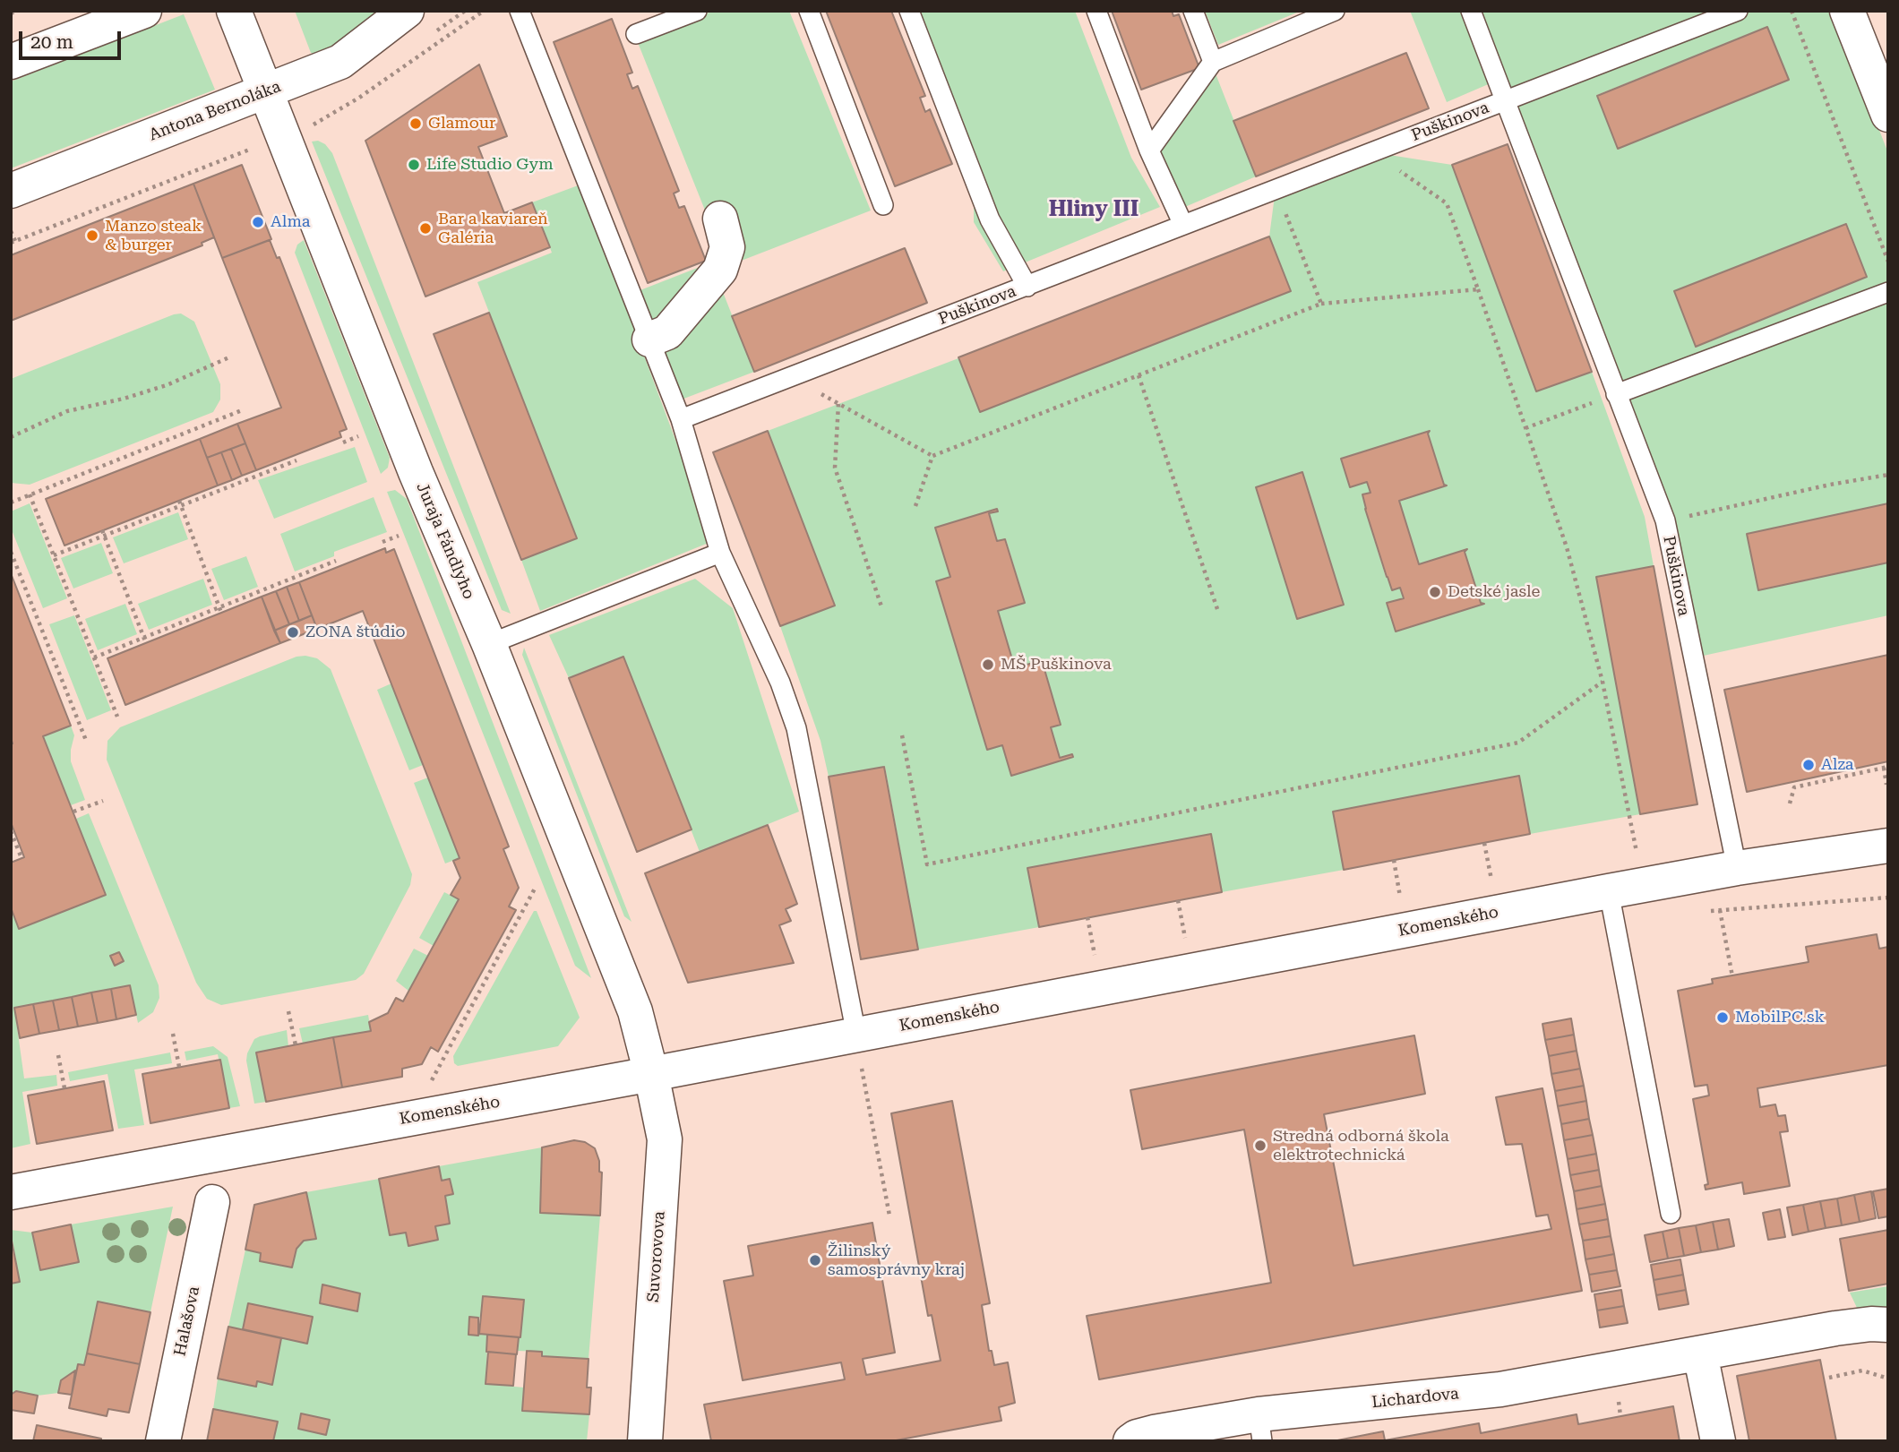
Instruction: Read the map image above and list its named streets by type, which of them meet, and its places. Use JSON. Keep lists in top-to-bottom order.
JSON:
{
  "streets": {
    "street": [
      "Antona Bernoláka",
      "Juraja Fándlyho",
      "Komenského",
      "Suvorovova",
      "Halašova",
      "Lichardova"
    ],
    "lane": ["Puškinova"]
  },
  "crossings": [
    ["Antona Bernoláka", "Juraja Fándlyho"],
    ["Puškinova", "Komenského"],
    ["Juraja Fándlyho", "Komenského"],
    ["Juraja Fándlyho", "Suvorovova"],
    ["Komenského", "Suvorovova"]
  ],
  "districts": ["Hliny III"],
  "places": [
    "Glamour",
    "Life Studio Gym",
    "Alma",
    "Bar a kaviareň Galéria",
    "Manzo steak & burger",
    "Detské jasle",
    "ZONA štúdio",
    "MŠ Puškinova",
    "Alza",
    "MobilPC.sk",
    "Stredná odborná škola elektrotechnická",
    "Žilinský samosprávny kraj"
  ],
  "scale_bar": "20 m"
}
